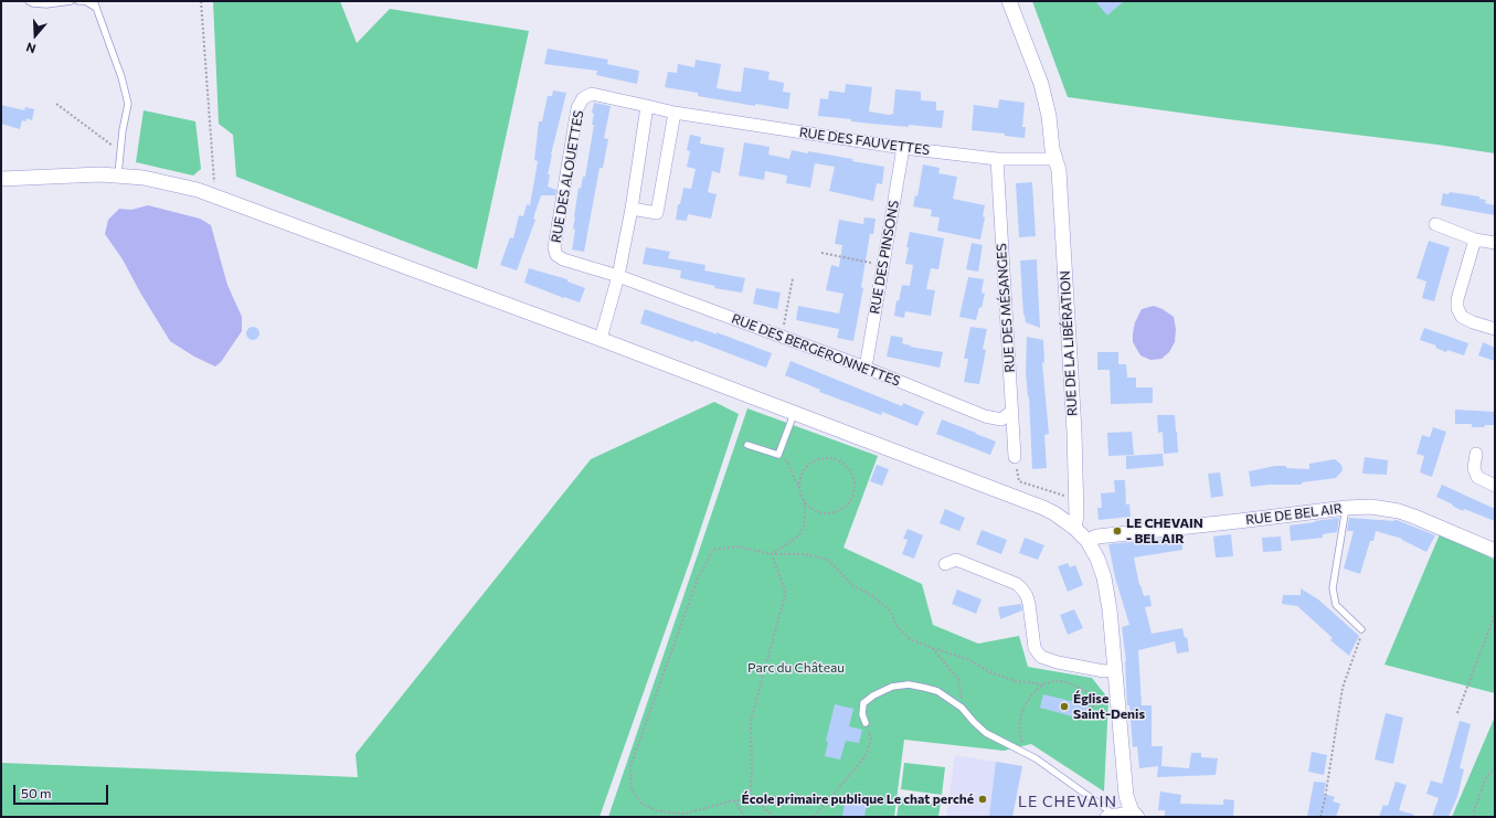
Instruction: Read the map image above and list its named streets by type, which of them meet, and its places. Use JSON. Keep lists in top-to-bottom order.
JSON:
{
  "streets": {
    "street": [
      "RUE DES FAUVETTES",
      "RUE DES ALOUETTES",
      "RUE DES PINSONS",
      "RUE DES MÉSANGES",
      "RUE DE LA LIBÉRATION",
      "RUE DES BERGERONNETTES",
      "RUE DE BEL AIR"
    ]
  },
  "crossings": [
    ["RUE DES FAUVETTES", "RUE DES ALOUETTES"],
    ["RUE DES FAUVETTES", "RUE DES PINSONS"],
    ["RUE DES FAUVETTES", "RUE DES MÉSANGES"],
    ["RUE DES FAUVETTES", "RUE DE LA LIBÉRATION"],
    ["RUE DES ALOUETTES", "RUE DES BERGERONNETTES"],
    ["RUE DES PINSONS", "RUE DES BERGERONNETTES"],
    ["RUE DES MÉSANGES", "RUE DES BERGERONNETTES"]
  ],
  "districts": ["LE CHEVAIN"],
  "parks": ["Parc du Château"],
  "places": ["LE CHEVAIN - BEL AIR", "Église Saint-Denis", "École primaire publique Le chat perché"],
  "scale_bar": "50 m",
  "north": "bottom"
}
